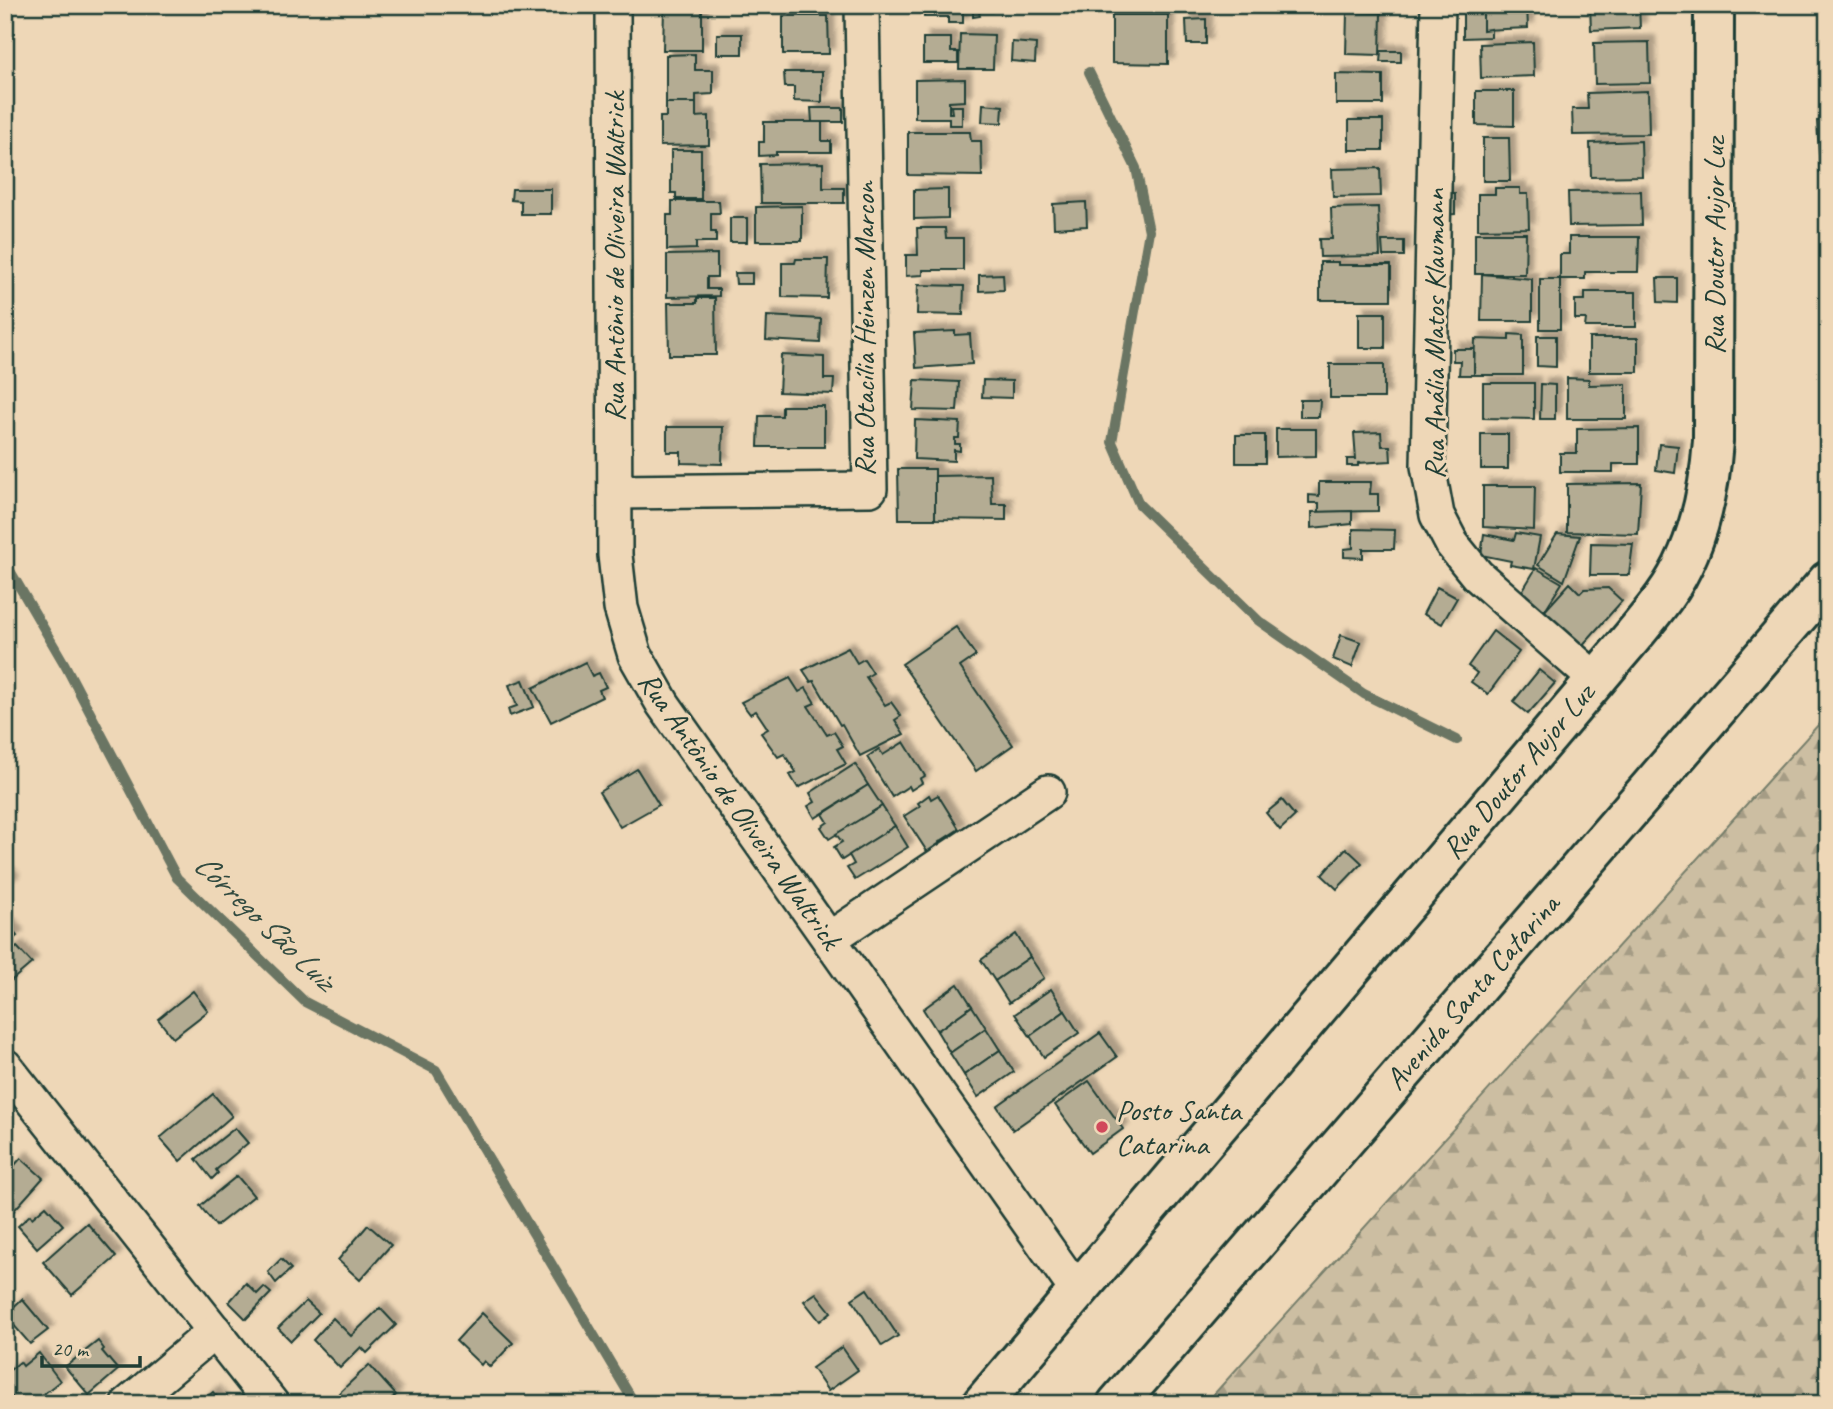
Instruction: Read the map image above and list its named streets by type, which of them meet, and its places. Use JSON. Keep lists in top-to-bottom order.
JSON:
{
  "streets": {
    "street": [
      "Rua Doutor Aujor Luz",
      "Rua Antônio de Oliveira Waltrick",
      "Rua Otacília Heinzen Marcon",
      "Rua Anália Matos Klaumann",
      "Avenida Santa Catarina"
    ]
  },
  "crossings": [
    ["Rua Doutor Aujor Luz", "Rua Antônio de Oliveira Waltrick"],
    ["Rua Doutor Aujor Luz", "Rua Anália Matos Klaumann"],
    ["Rua Antônio de Oliveira Waltrick", "Rua Otacília Heinzen Marcon"]
  ],
  "water": ["Córrego São Luiz"],
  "places": ["Posto Santa Catarina"],
  "scale_bar": "20 m"
}
